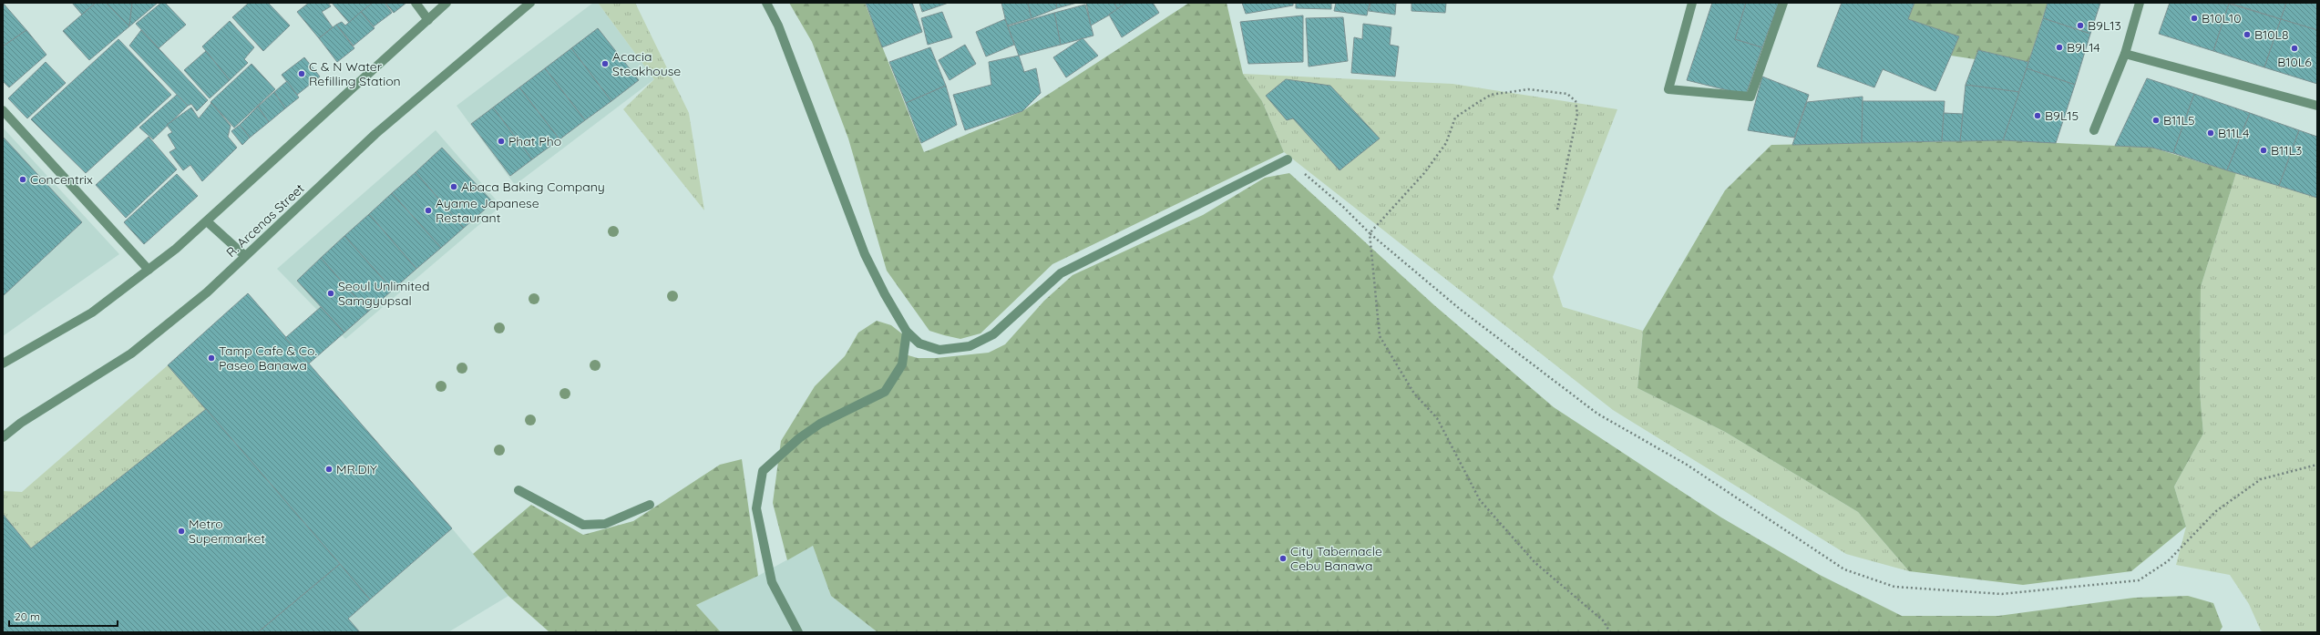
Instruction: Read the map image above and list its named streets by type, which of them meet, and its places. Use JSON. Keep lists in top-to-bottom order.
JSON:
{
  "streets": {
    "street": ["R. Arcenas Street"]
  },
  "places": [
    "B10L10",
    "B9L13",
    "B10L8",
    "B9L14",
    "B10L6",
    "Acacia Steakhouse",
    "C & N Water Refilling Station",
    "B9L15",
    "B11L5",
    "B11L4",
    "Phat Pho",
    "B11L3",
    "Concentrix",
    "Abaca Baking Company",
    "Ayame Japanese Restaurant",
    "Seoul Unlimited Samgyupsal",
    "Tamp Cafe & Co. Paseo Banawa",
    "MR.DIY",
    "Metro Supermarket",
    "City Tabernacle Cebu Banawa"
  ],
  "scale_bar": "20 m"
}
